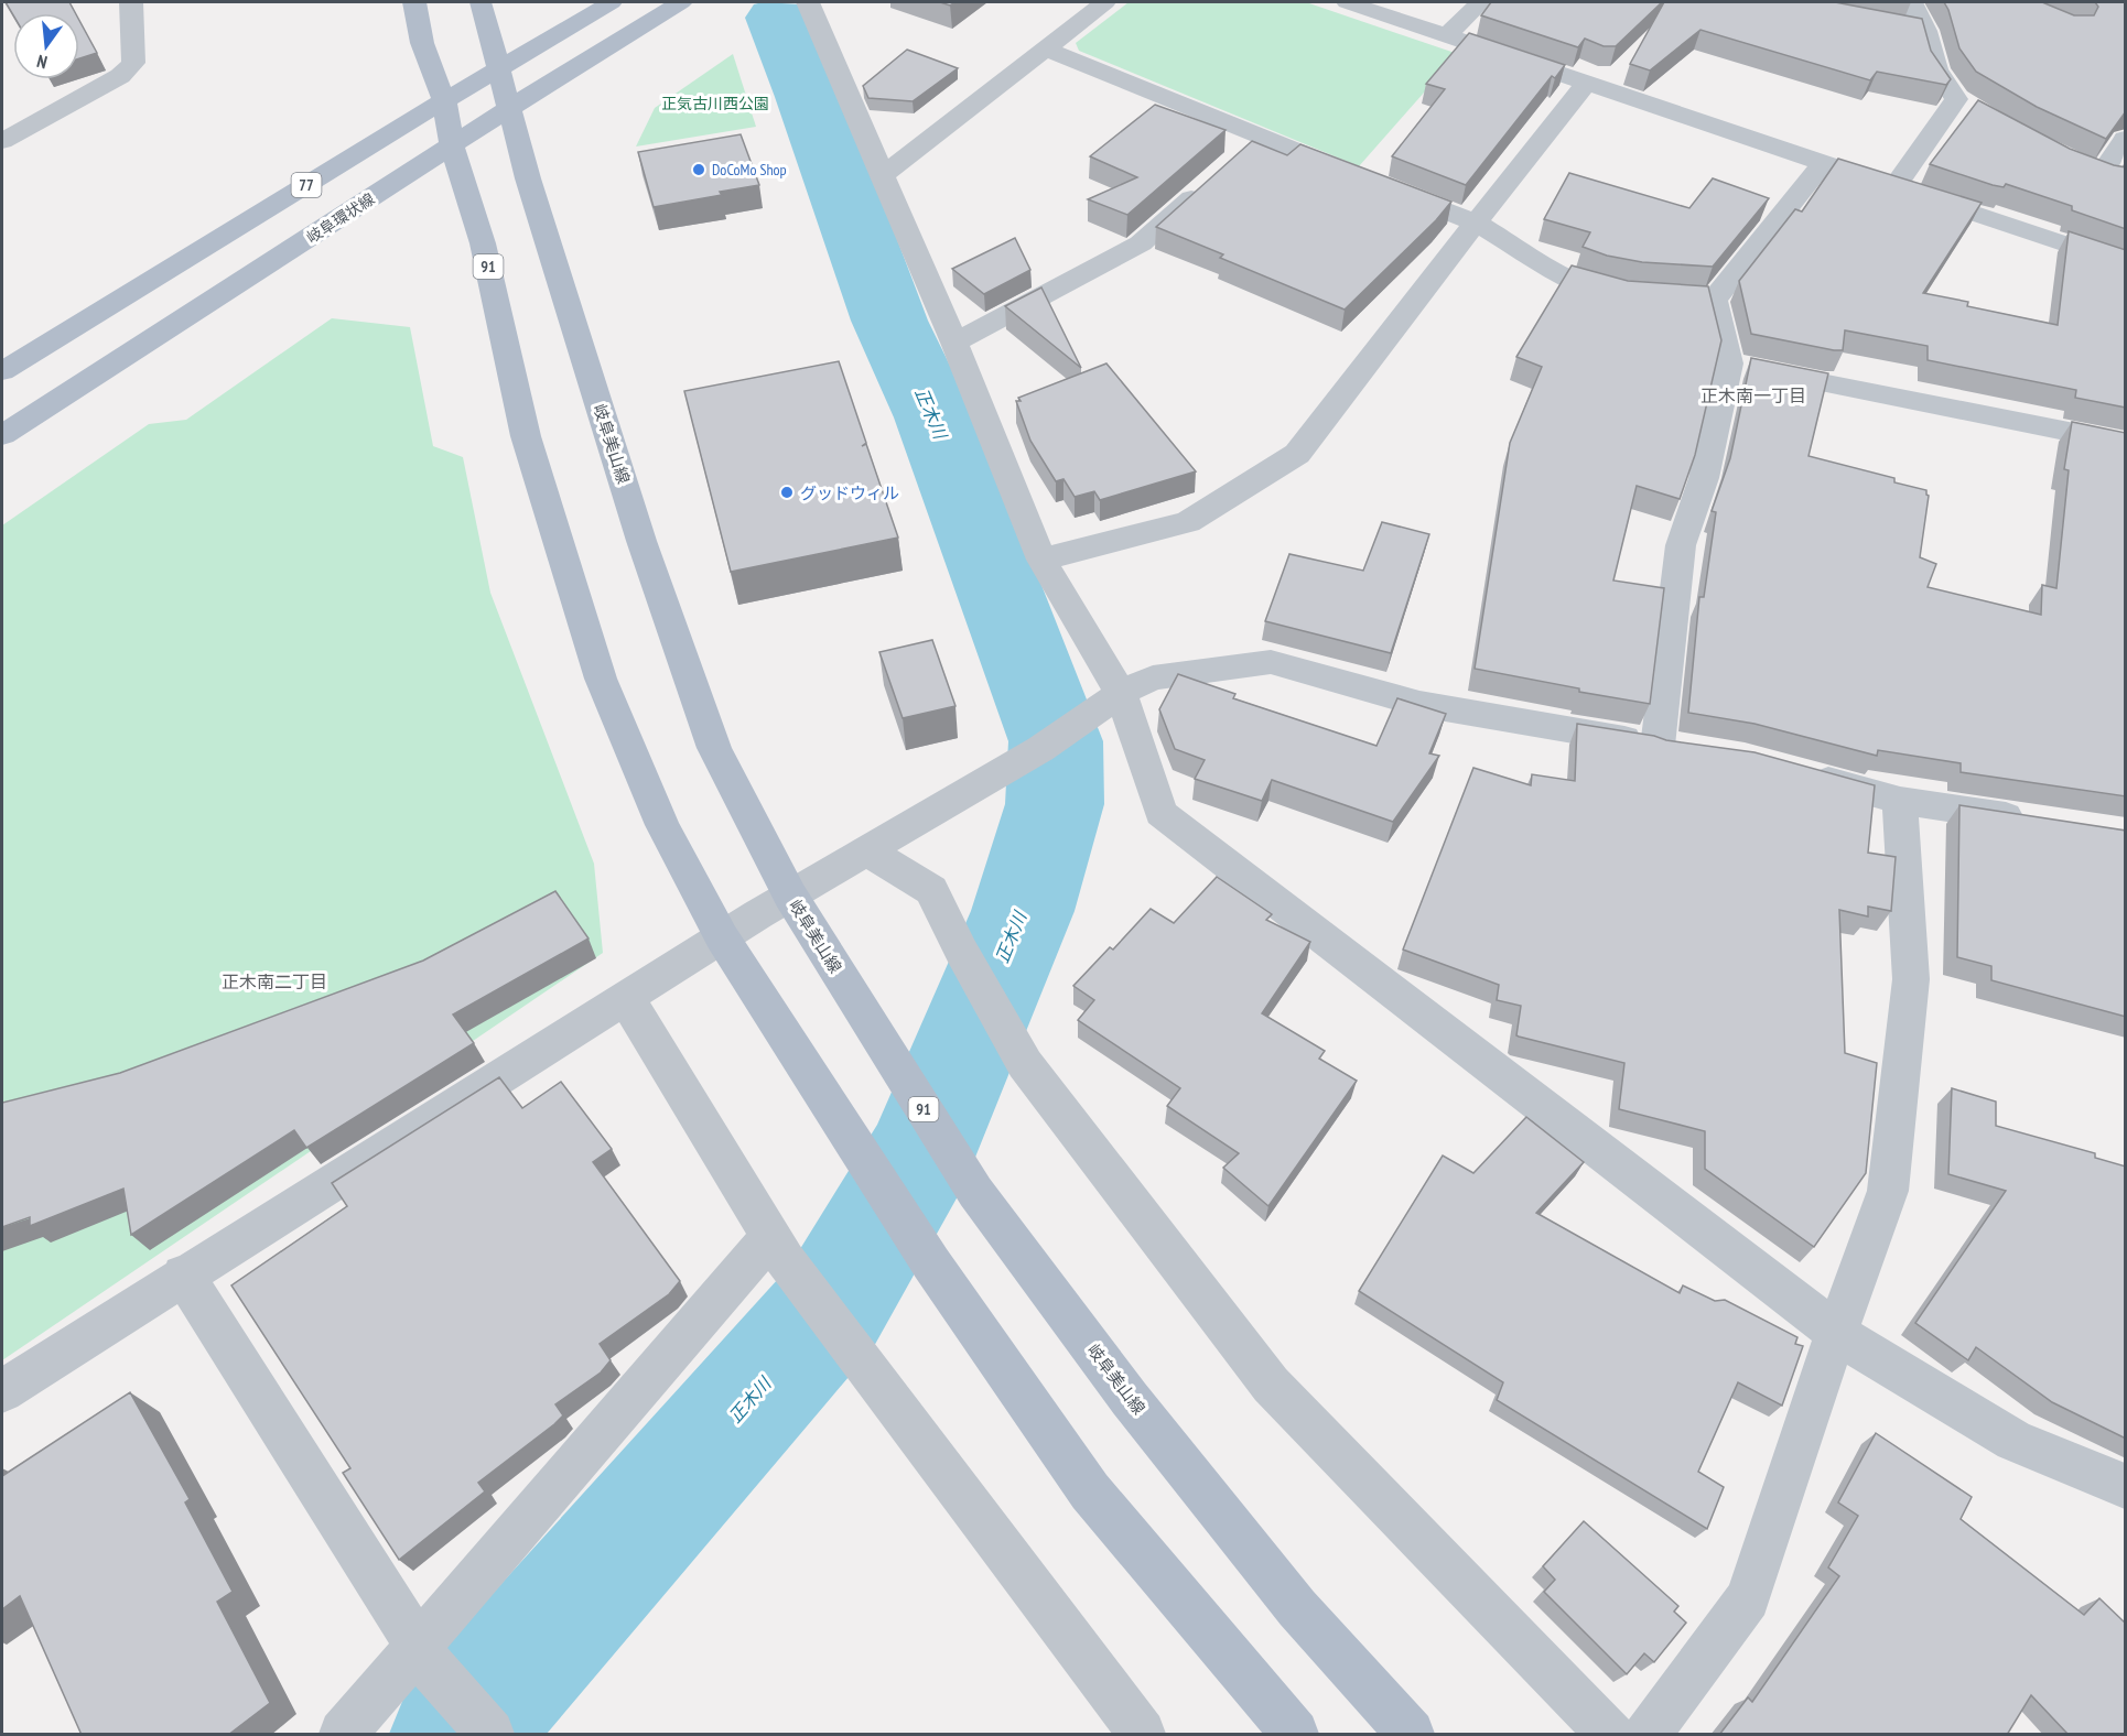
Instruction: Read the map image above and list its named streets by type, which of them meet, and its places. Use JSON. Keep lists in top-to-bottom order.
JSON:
{
  "streets": {
    "main road": [
      "77",
      "岐阜環状線",
      "91",
      "岐阜美山線"
    ]
  },
  "crossings": [
    ["77", "91"],
    ["77", "岐阜美山線"],
    ["岐阜環状線", "91"],
    ["岐阜環状線", "岐阜美山線"]
  ],
  "districts": ["正木南一丁目", "正木南二丁目"],
  "water": ["正木川"],
  "parks": ["正気古川西公園"],
  "places": ["DoCoMo Shop", "グッドウィル"],
  "north": "bottom"
}
